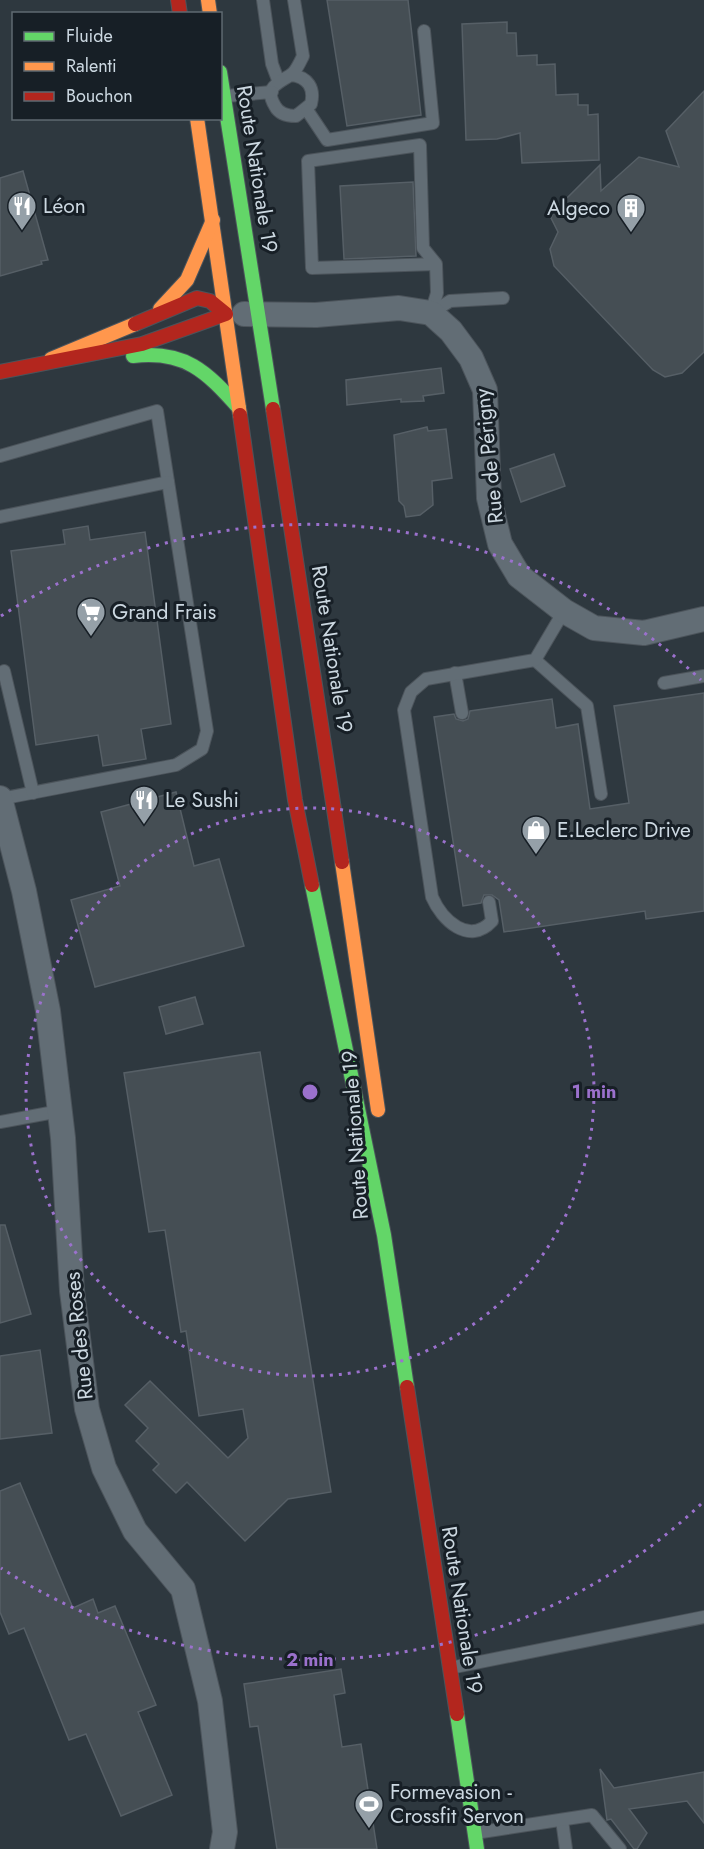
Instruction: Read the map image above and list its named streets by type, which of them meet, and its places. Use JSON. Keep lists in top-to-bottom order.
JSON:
{
  "streets": {
    "main road": ["Route Nationale 19"],
    "street": ["Rue de Périgny", "Rue des Roses"]
  },
  "places": {
    "restaurant": ["Léon", "Le Sushi"],
    "building": ["Algeco"],
    "supermarket": ["Grand Frais"],
    "shop": ["E.Leclerc Drive"],
    "sports": ["Formevasion - Crossfit Servon"]
  },
  "legend": ["Fluide", "Ralenti", "Bouchon"],
  "rings": ["1 min", "2 min"]
}
